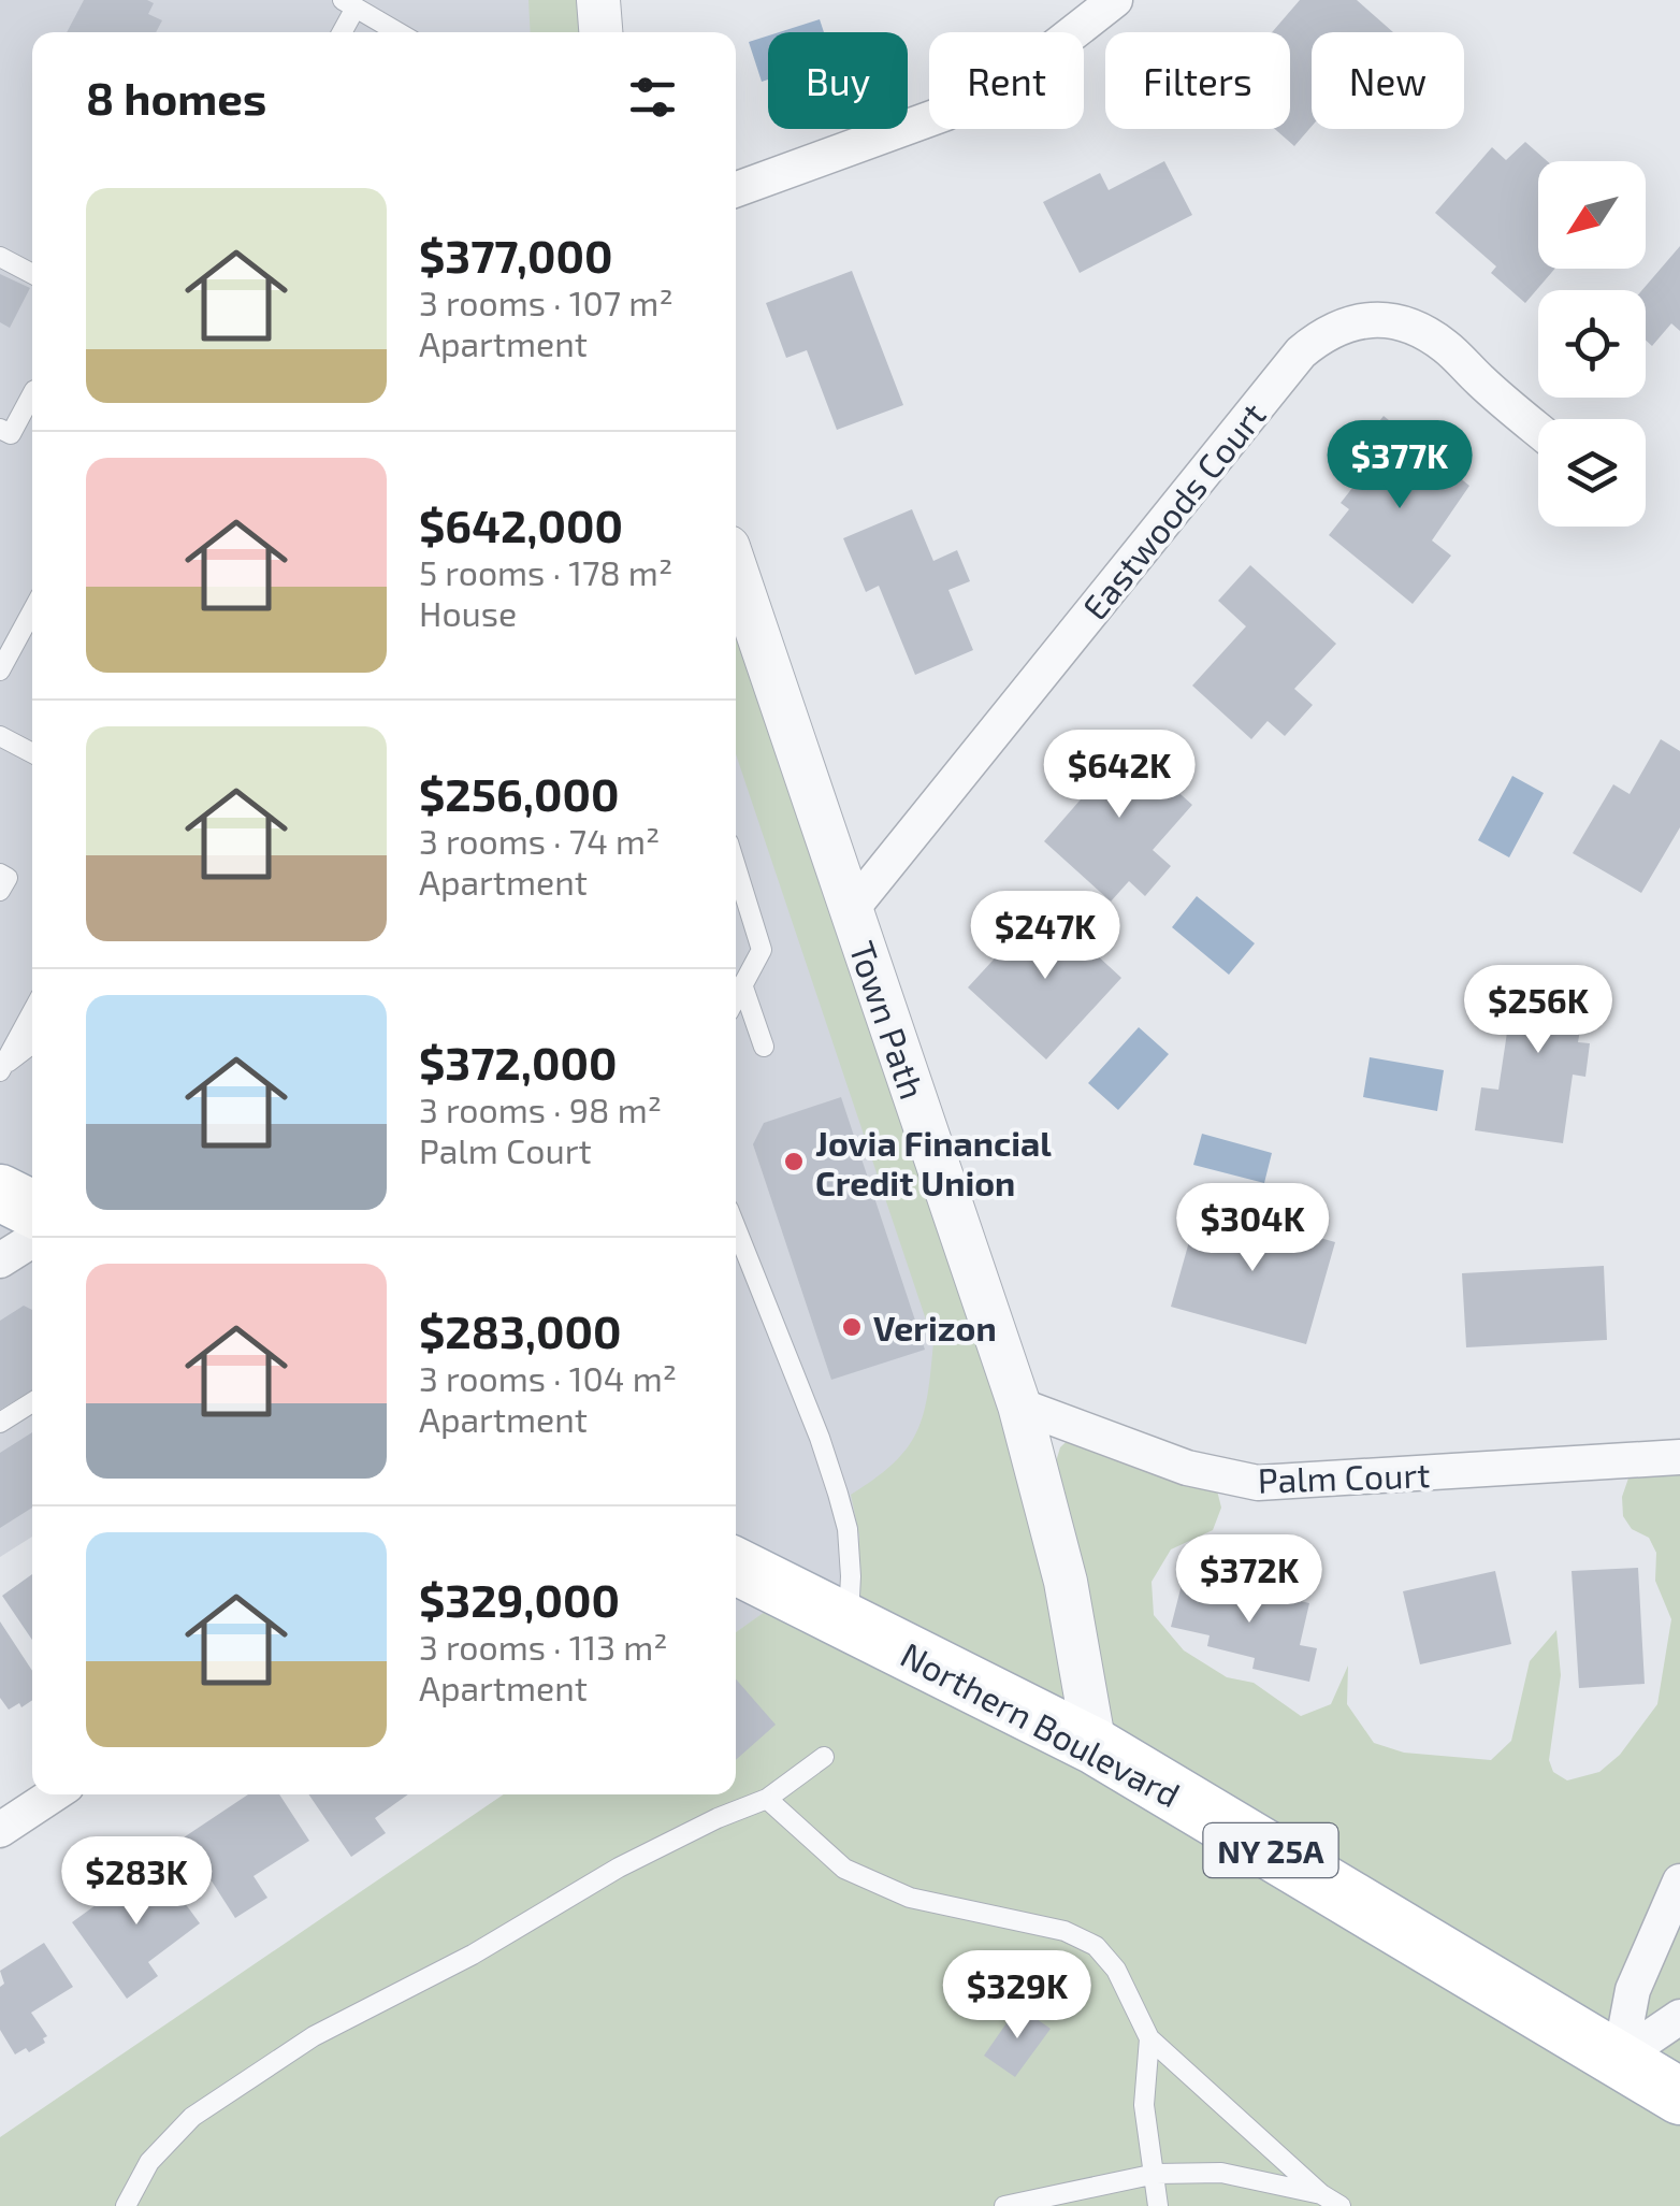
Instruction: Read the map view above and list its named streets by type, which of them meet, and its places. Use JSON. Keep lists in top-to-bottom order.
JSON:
{
  "streets": {
    "main road": ["Northern Boulevard", "NY 25A"],
    "street": ["Eastwoods Court", "Town Path", "Palm Court"]
  },
  "crossings": [
    ["Eastwoods Court", "Town Path"],
    ["Town Path", "Palm Court"],
    ["Town Path", "Northern Boulevard"]
  ],
  "places": ["Jovia Financial Credit Union", "Verizon"],
  "north": "bottom left",
  "page": {
    "chip": [
      "Buy",
      "Rent",
      "Filters",
      "New"
    ],
    "heading": "8 homes",
    "list": [
      {
        "name": "$377,000",
        "note": "3 rooms · 107 m² · Apartment"
      },
      {
        "name": "$642,000",
        "note": "5 rooms · 178 m² · House"
      },
      {
        "name": "$256,000",
        "note": "3 rooms · 74 m² · Apartment"
      },
      {
        "name": "$372,000",
        "note": "3 rooms · 98 m² · Palm Court"
      },
      {
        "name": "$283,000",
        "note": "3 rooms · 104 m² · Apartment"
      },
      {
        "name": "$329,000",
        "note": "3 rooms · 113 m² · Apartment"
      }
    ],
    "price": [
      "$377K",
      "$642K",
      "$247K",
      "$256K",
      "$304K",
      "$372K",
      "$283K",
      "$329K"
    ]
  }
}
